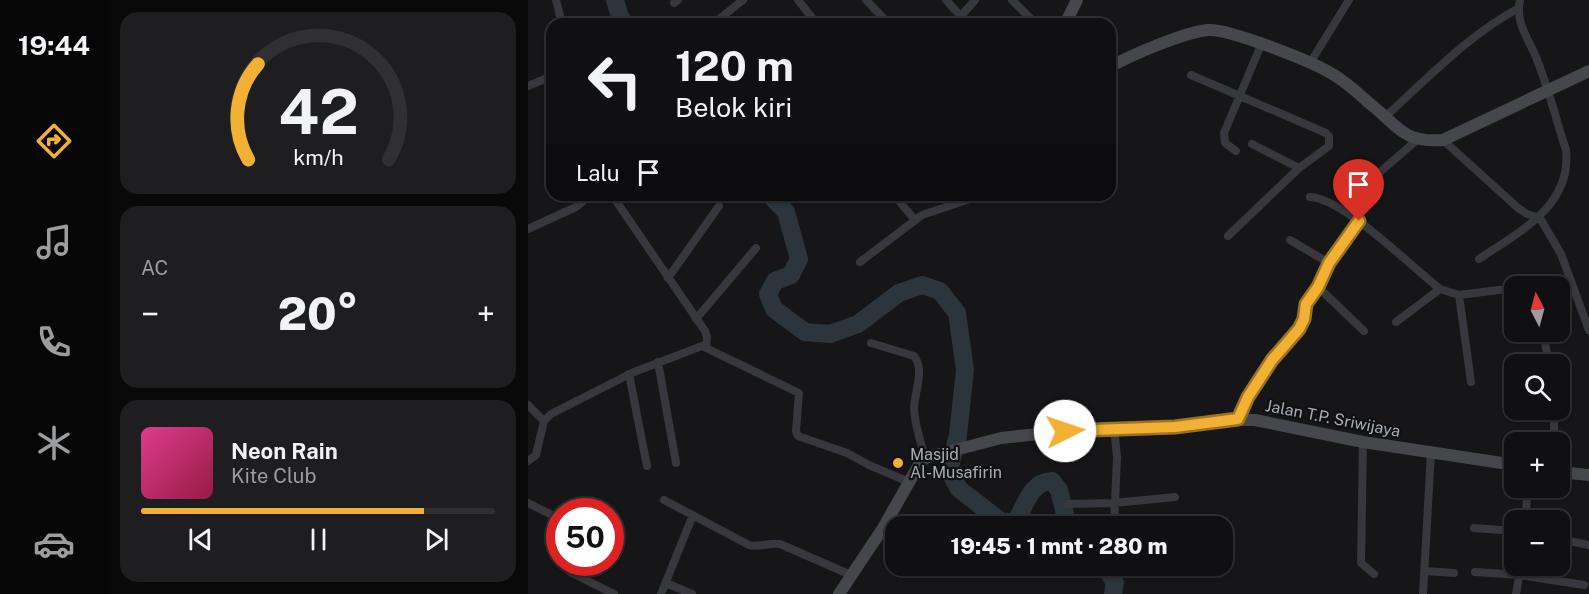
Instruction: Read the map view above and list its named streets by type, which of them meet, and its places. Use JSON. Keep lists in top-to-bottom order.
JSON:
{
  "streets": {
    "main road": ["Jalan T.P. Sriwijaya"]
  },
  "places": ["Masjid Al-Musafirin"],
  "north": "top",
  "page": {
    "tabs": "19:44",
    "turn": ["120 m", "Belok kiri"],
    "then": "Lalu",
    "tile": "AC",
    "map_buttons": ["+", "−"],
    "heat": ["−", "20°", "+"],
    "song": ["Neon Rain", "Kite Club"],
    "limit": "50",
    "trip": "19:45 · 1 mnt · 280 m",
    "gauge": ["42", "km/h"]
  }
}
